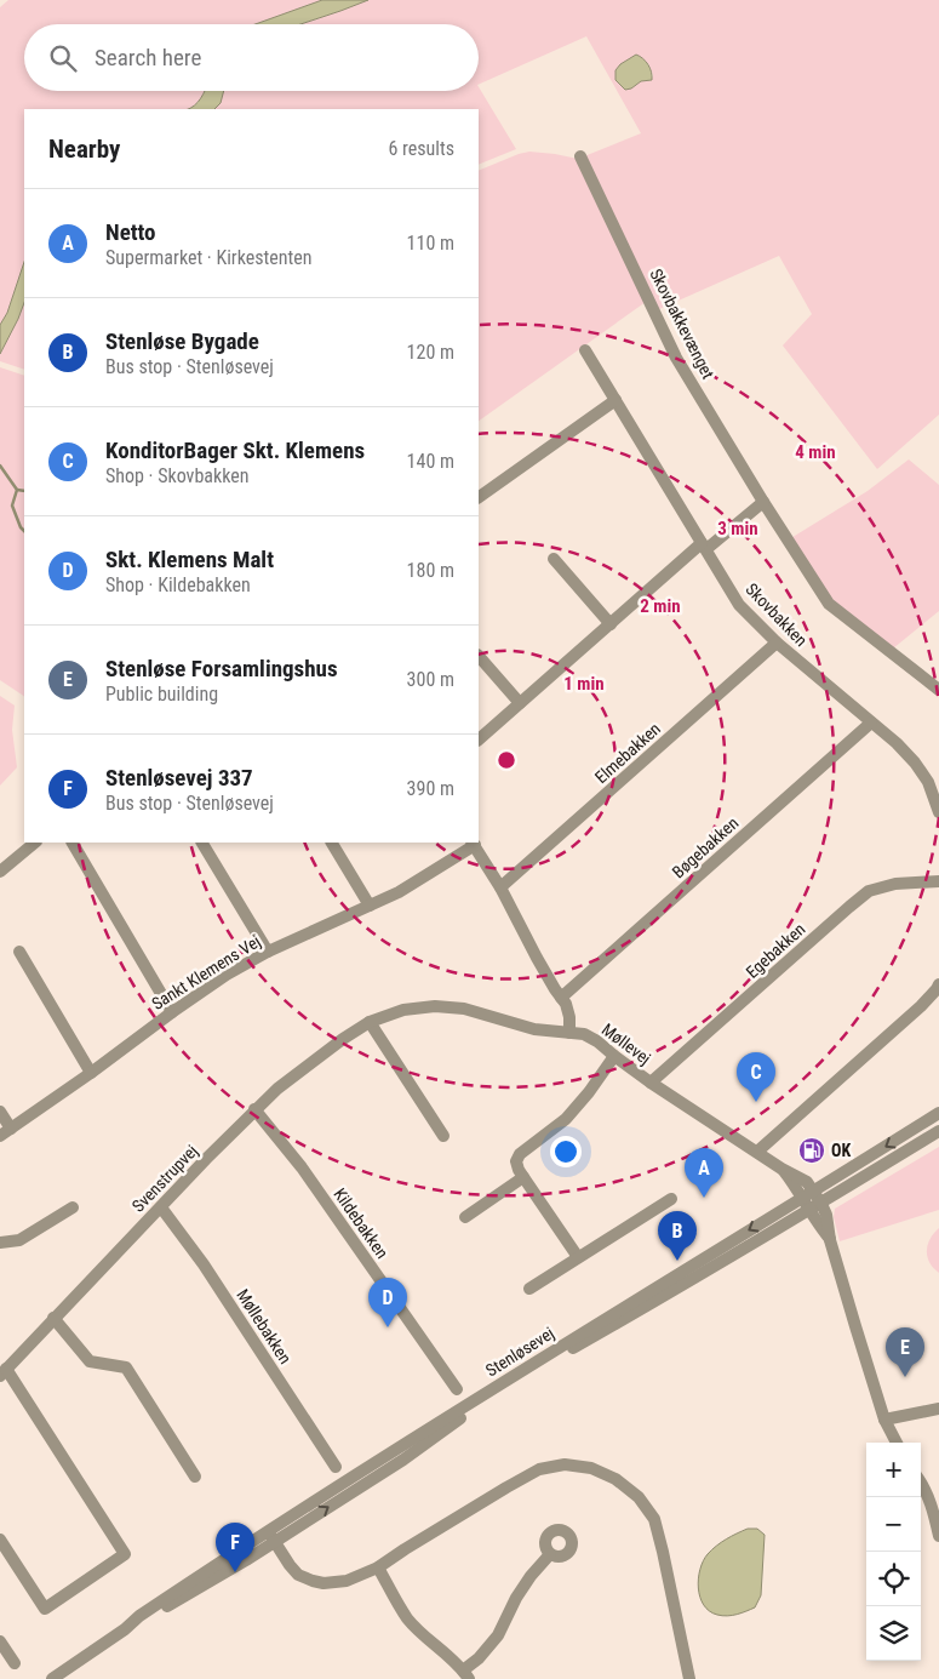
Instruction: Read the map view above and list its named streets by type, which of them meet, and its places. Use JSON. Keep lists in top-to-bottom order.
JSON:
{
  "streets": {
    "street": [
      "Skovbakkevænget",
      "Skovbakken",
      "Elmebakken",
      "Bøgebakken",
      "Egebakken",
      "Sankt Klemens Vej",
      "Møllevej",
      "Svenstrupvej",
      "Kildebakken",
      "Møllebakken",
      "Stenløsevej"
    ]
  },
  "crossings": [
    ["Skovbakken", "Elmebakken"],
    ["Skovbakken", "Bøgebakken"],
    ["Egebakken", "Møllevej"],
    ["Møllevej", "Svenstrupvej"],
    ["Møllevej", "Stenløsevej"],
    ["Svenstrupvej", "Kildebakken"],
    ["Svenstrupvej", "Møllebakken"]
  ],
  "places": {
    "fuel station": ["OK"]
  },
  "page": {
    "search": "Search here",
    "heading": ["Nearby", "6 results"],
    "list": [
      {
        "mark": "A",
        "name": "Netto",
        "note": "Supermarket · Kirkestenten",
        "value": "110 m"
      },
      {
        "mark": "B",
        "name": "Stenløse Bygade",
        "note": "Bus stop · Stenløsevej",
        "value": "120 m"
      },
      {
        "mark": "C",
        "name": "KonditorBager Skt. Klemens",
        "note": "Shop · Skovbakken",
        "value": "140 m"
      },
      {
        "mark": "D",
        "name": "Skt. Klemens Malt",
        "note": "Shop · Kildebakken",
        "value": "180 m"
      },
      {
        "mark": "E",
        "name": "Stenløse Forsamlingshus",
        "note": "Public building",
        "value": "300 m"
      },
      {
        "mark": "F",
        "name": "Stenløsevej 337",
        "note": "Bus stop · Stenløsevej",
        "value": "390 m"
      }
    ],
    "pins": [
      "C",
      "A",
      "B",
      "D",
      "E",
      "F"
    ],
    "map_buttons": ["+", "−"]
  },
  "rings": [
    "4 min",
    "3 min",
    "2 min",
    "1 min"
  ]
}
